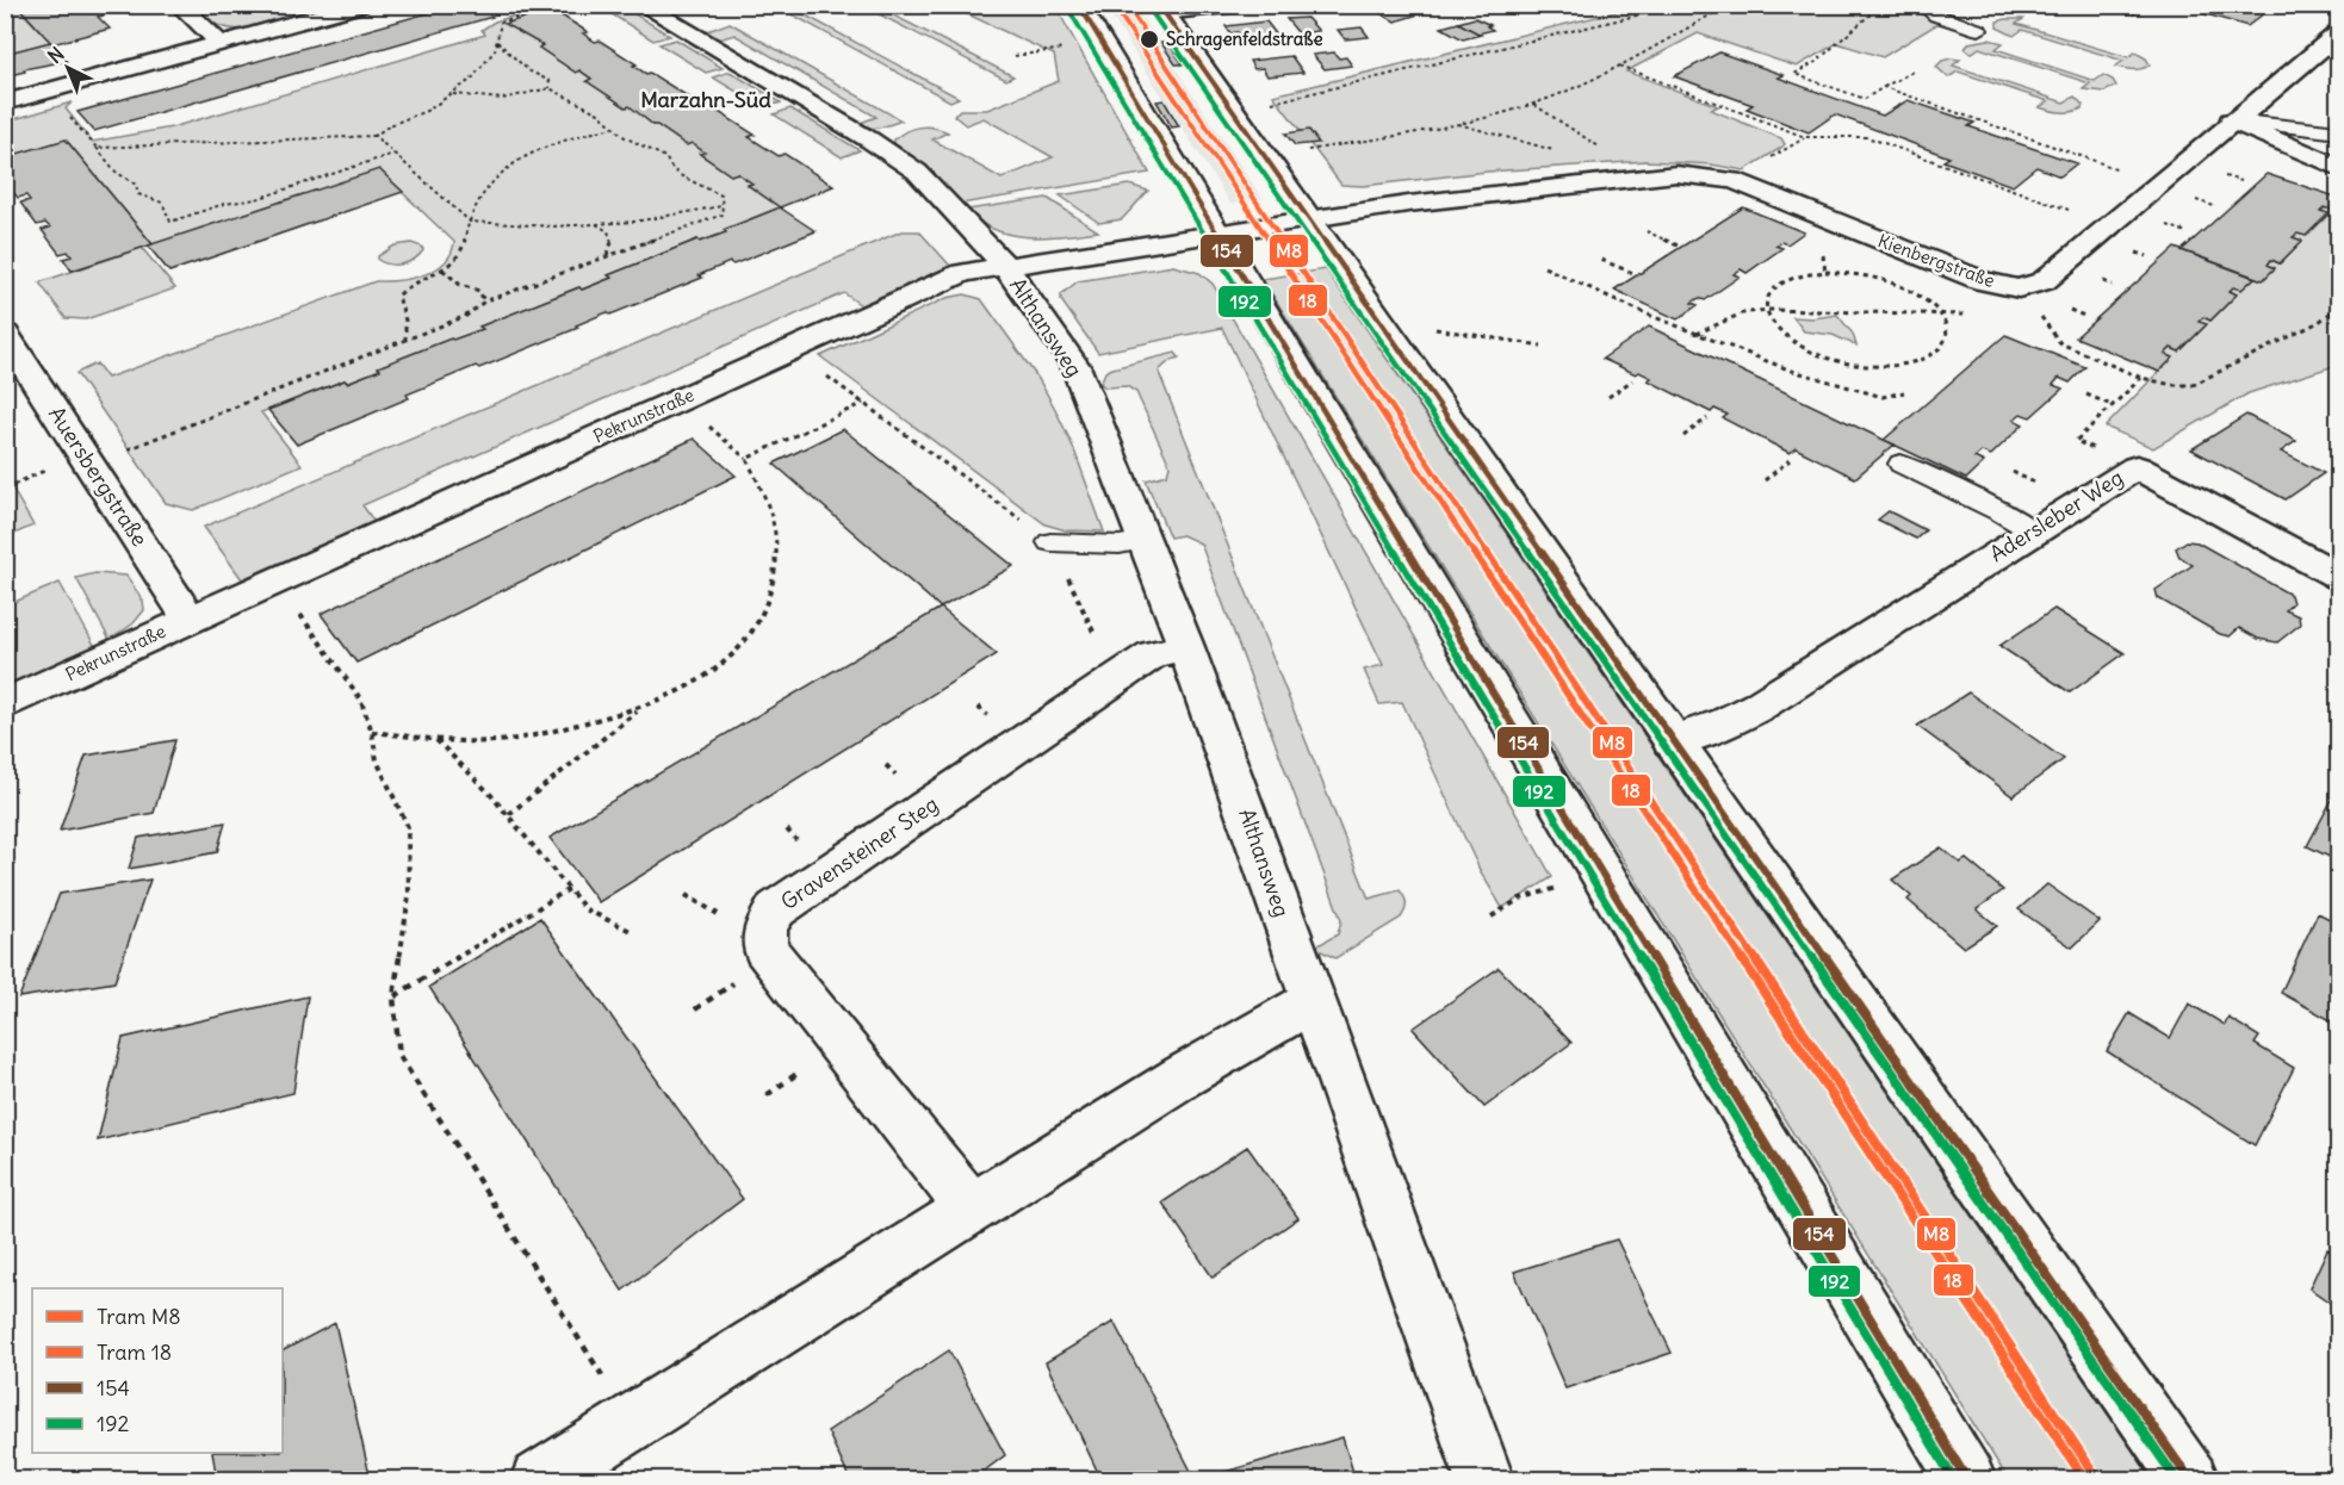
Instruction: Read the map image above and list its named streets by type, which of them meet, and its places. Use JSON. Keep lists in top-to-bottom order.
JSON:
{
  "streets": {
    "street": [
      "Kienbergstraße",
      "Althansweg",
      "Pekrunstraße",
      "Auersbergstraße",
      "Adersleber Weg",
      "Gravensteiner Steg"
    ]
  },
  "crossings": [
    ["Kienbergstraße", "Pekrunstraße"],
    ["Althansweg", "Pekrunstraße"],
    ["Althansweg", "Gravensteiner Steg"],
    ["Pekrunstraße", "Auersbergstraße"]
  ],
  "districts": ["Marzahn-Süd"],
  "places": ["Schragenfeldstraße"],
  "lines": [
    "tram line M8",
    "transit line 154",
    "tram line 18",
    "transit line 192"
  ],
  "legend": [
    "Tram M8",
    "Tram 18",
    "154",
    "192"
  ],
  "north": "top left"
}
